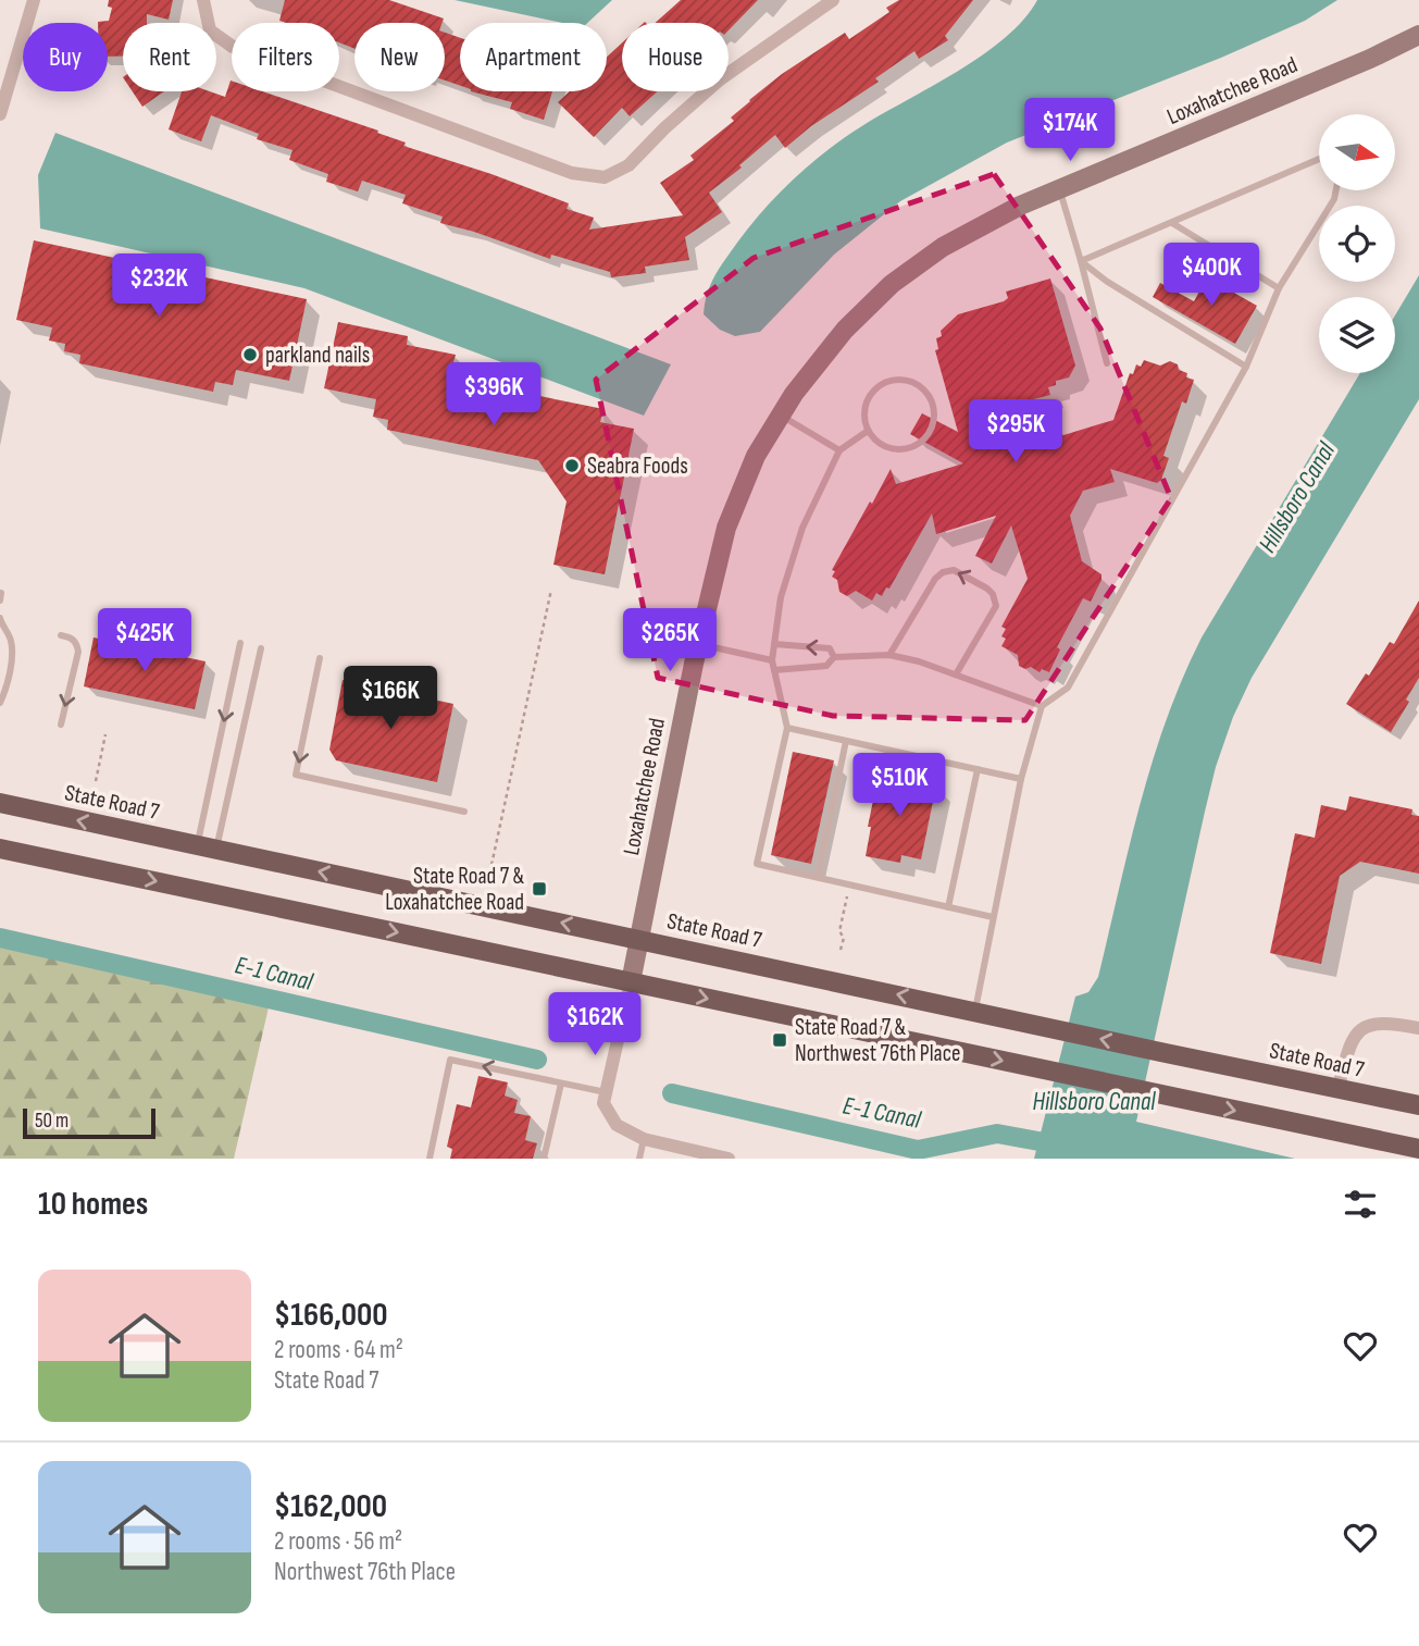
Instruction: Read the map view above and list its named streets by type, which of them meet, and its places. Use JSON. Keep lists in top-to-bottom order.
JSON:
{
  "streets": {
    "main road": ["Loxahatchee Road", "State Road 7"]
  },
  "crossings": [
    ["Loxahatchee Road", "State Road 7"]
  ],
  "water": ["Hillsboro Canal", "E-1 Canal"],
  "places": {
    "other": ["parkland nails", "Seabra Foods"],
    "transit": ["State Road 7 & Loxahatchee Road", "State Road 7 & Northwest 76th Place"]
  },
  "scale_bar": "50 m",
  "north": "right",
  "page": {
    "chip": [
      "Buy",
      "Rent",
      "Filters",
      "New",
      "Apartment",
      "House"
    ],
    "price": [
      "$174K",
      "$400K",
      "$232K",
      "$396K",
      "$295K",
      "$425K",
      "$265K",
      "$166K",
      "$510K",
      "$162K"
    ],
    "scale": "50 m",
    "heading": "10 homes",
    "list": [
      {
        "name": "$166,000",
        "note": "2 rooms · 64 m² · State Road 7"
      },
      {
        "name": "$162,000",
        "note": "2 rooms · 56 m² · Northwest 76th Place"
      }
    ]
  }
}
